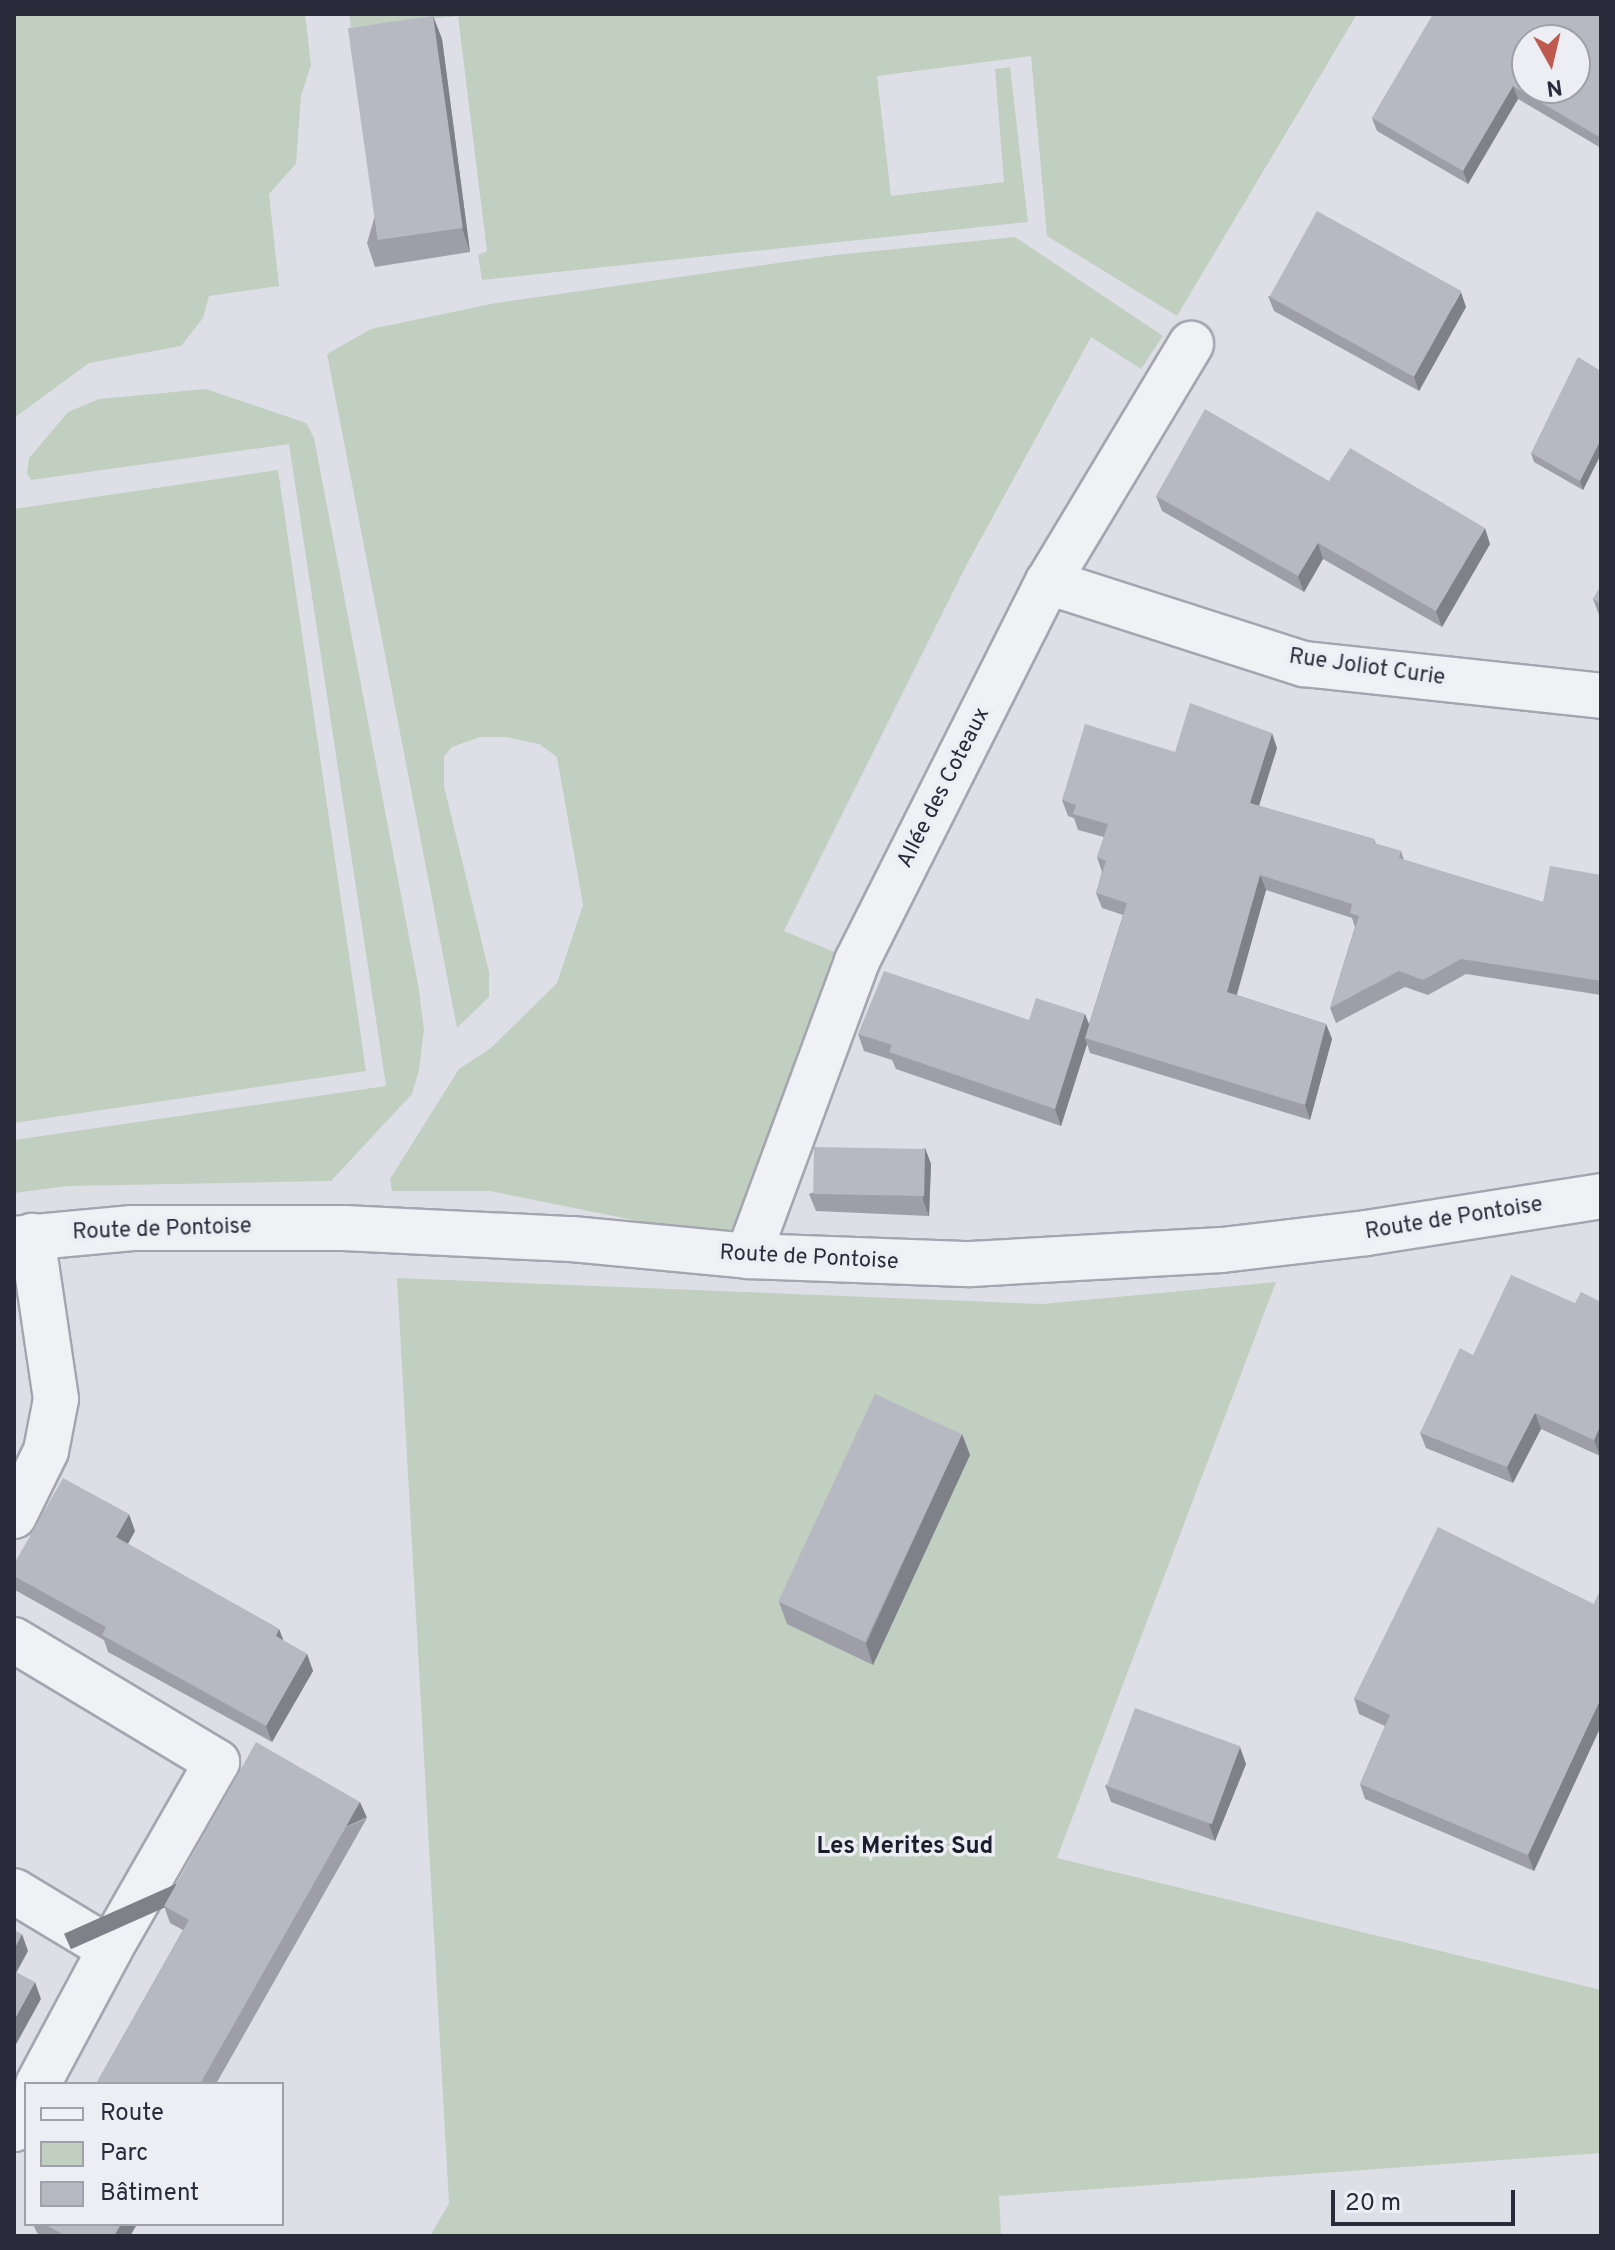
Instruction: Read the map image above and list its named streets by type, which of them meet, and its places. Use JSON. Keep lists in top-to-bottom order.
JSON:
{
  "streets": {
    "street": ["Rue Joliot Curie", "Allée des Coteaux", "Route de Pontoise"]
  },
  "crossings": [
    ["Rue Joliot Curie", "Allée des Coteaux"],
    ["Allée des Coteaux", "Route de Pontoise"]
  ],
  "districts": ["Les Merites Sud"],
  "legend": ["Route", "Parc", "Bâtiment"],
  "scale_bar": "20 m",
  "north": "bottom"
}
